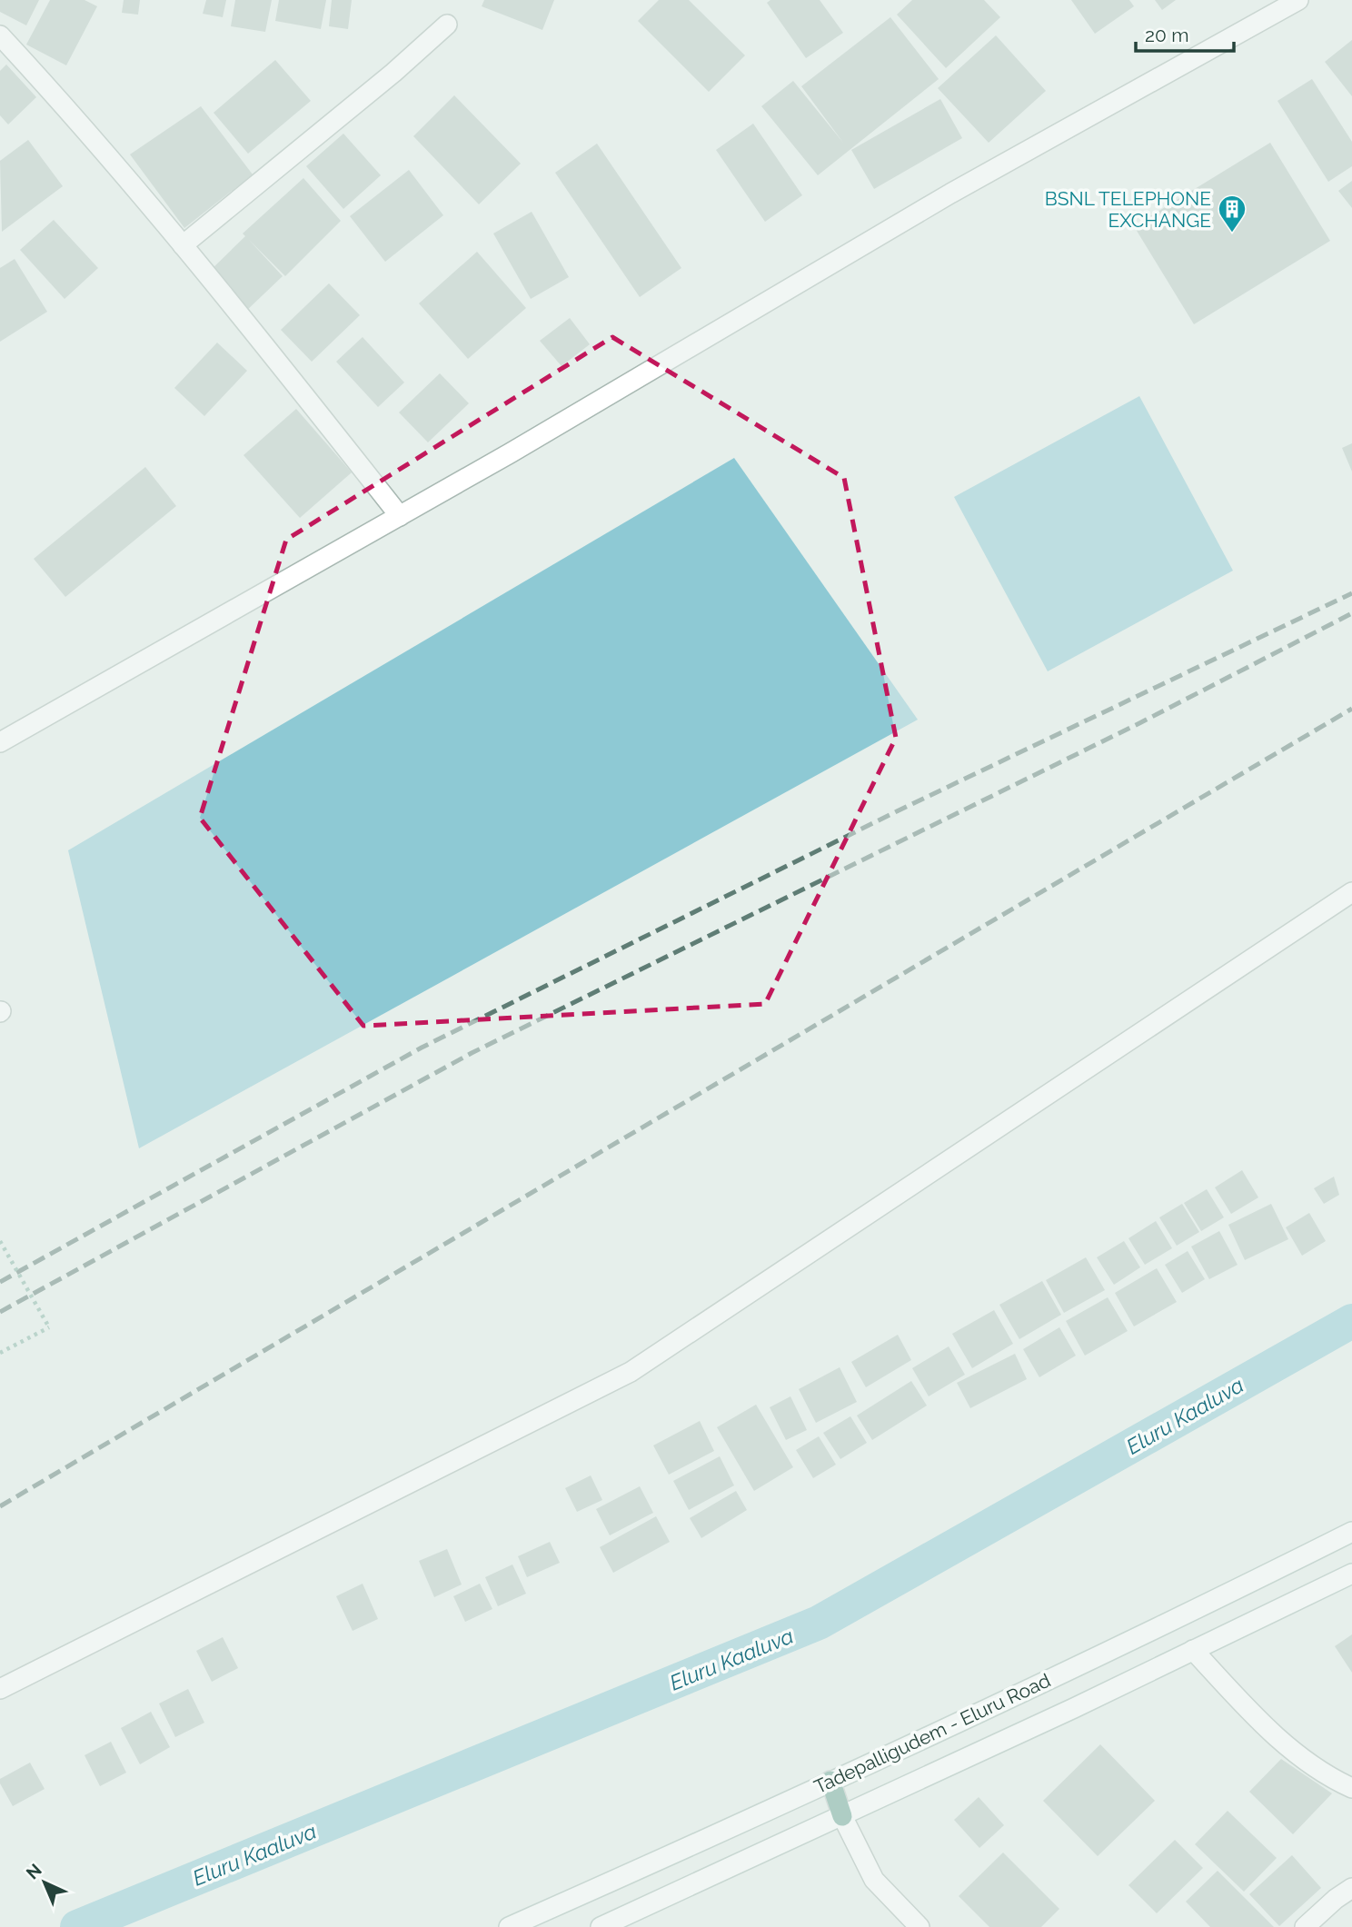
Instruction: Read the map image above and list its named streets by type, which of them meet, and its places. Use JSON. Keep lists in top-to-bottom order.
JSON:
{
  "streets": {
    "street": ["Tadepalligudem - Eluru Road"]
  },
  "water": ["Eluru Kaaluva"],
  "places": {
    "building": ["BSNL TELEPHONE EXCHANGE"]
  },
  "scale_bar": "20 m",
  "north": "top left"
}
